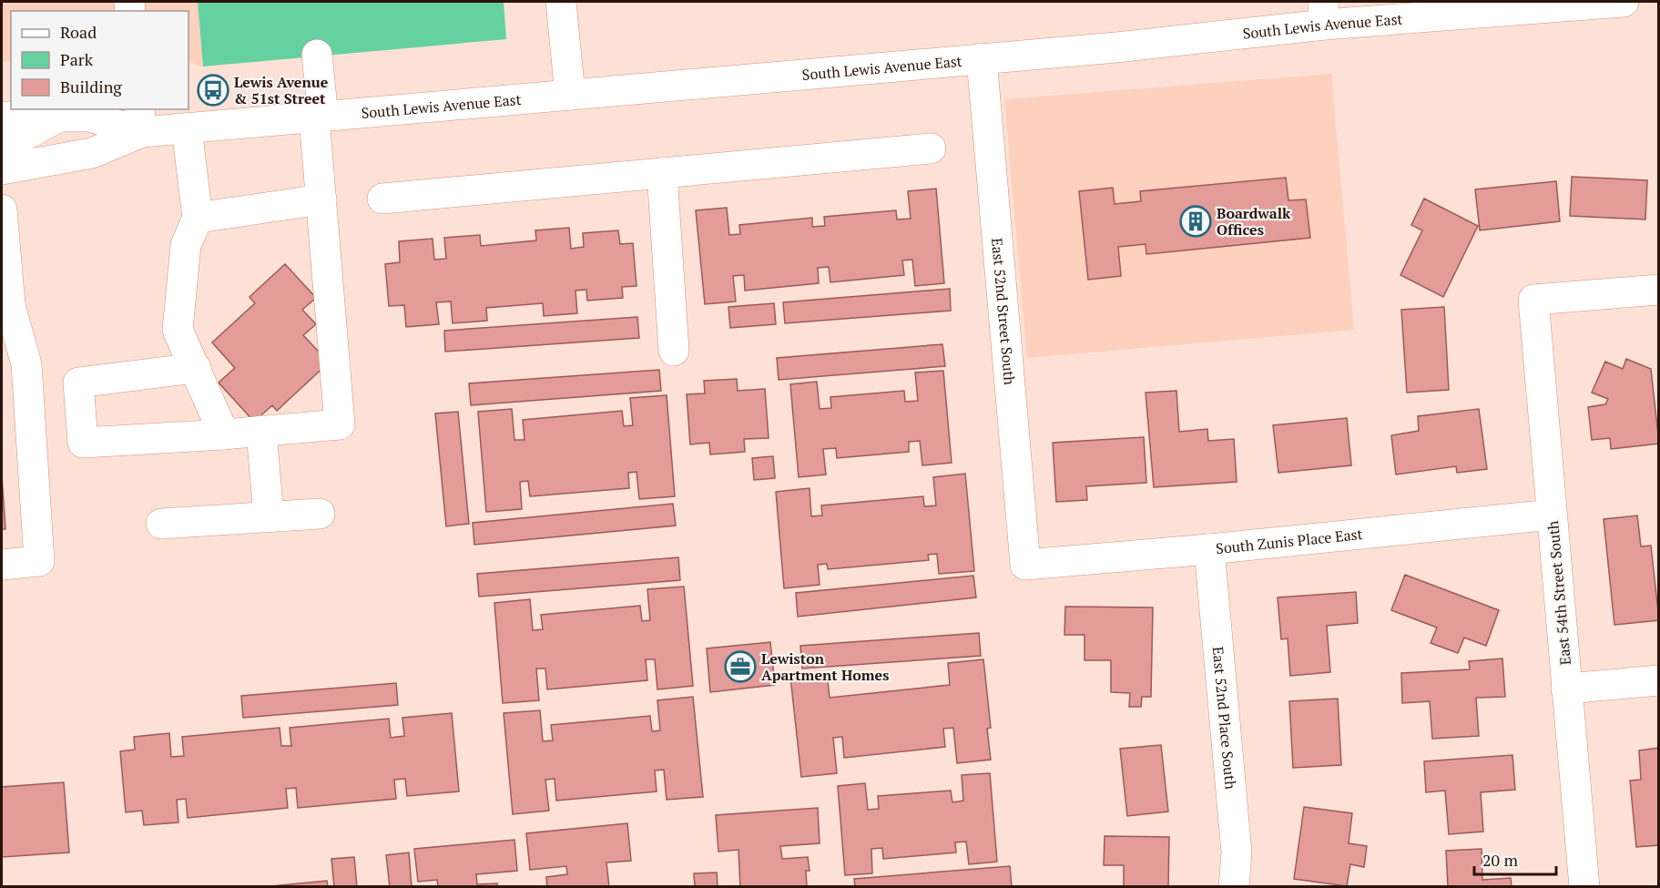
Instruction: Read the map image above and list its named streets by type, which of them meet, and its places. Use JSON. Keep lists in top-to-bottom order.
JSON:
{
  "streets": {
    "street": [
      "South Lewis Avenue East",
      "East 52nd Street South",
      "South Zunis Place East",
      "East 54th Street South",
      "East 52nd Place South"
    ]
  },
  "crossings": [
    ["South Lewis Avenue East", "East 52nd Street South"],
    ["East 52nd Street South", "South Zunis Place East"],
    ["South Zunis Place East", "East 54th Street South"],
    ["South Zunis Place East", "East 52nd Place South"]
  ],
  "places": {
    "bus stop": ["Lewis Avenue & 51st Street"],
    "building": ["Boardwalk Offices"],
    "office": ["Lewiston Apartment Homes"]
  },
  "legend": ["Road", "Park", "Building"],
  "scale_bar": "20 m"
}
